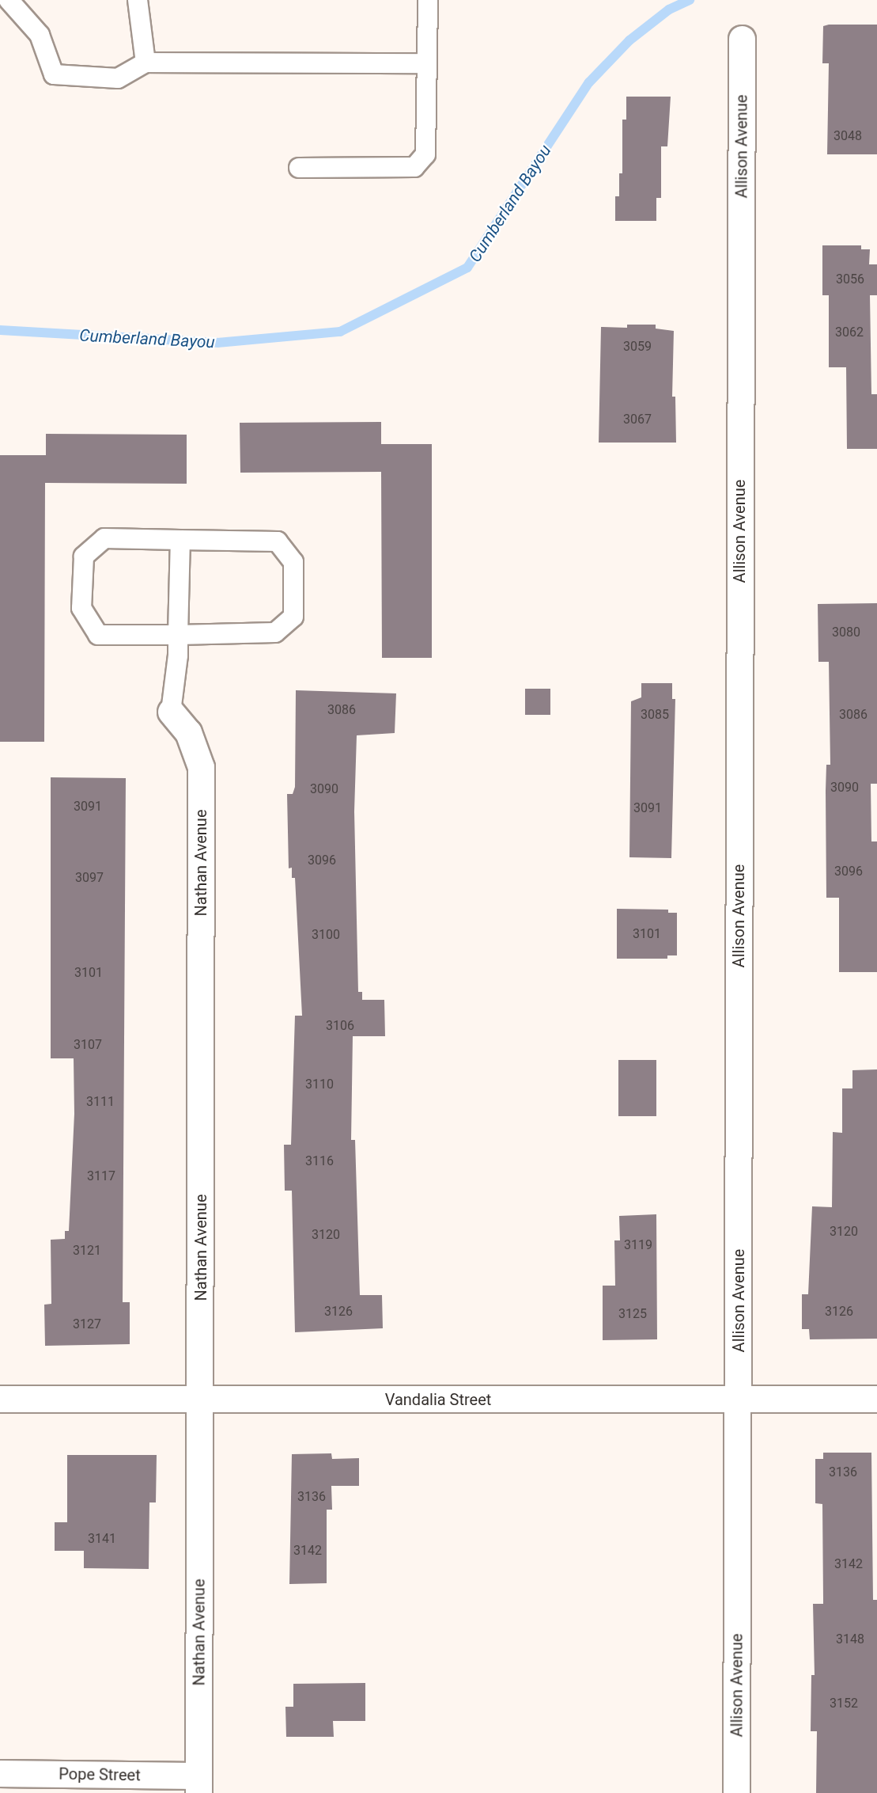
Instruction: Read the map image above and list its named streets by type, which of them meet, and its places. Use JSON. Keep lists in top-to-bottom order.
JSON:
{
  "streets": {
    "street": [
      "Allison Avenue",
      "Nathan Avenue",
      "Vandalia Street",
      "Pope Street"
    ]
  },
  "crossings": [
    ["Allison Avenue", "Vandalia Street"],
    ["Nathan Avenue", "Vandalia Street"],
    ["Nathan Avenue", "Pope Street"]
  ],
  "water": ["Cumberland Bayou"],
  "house_numbers": [
    "3048",
    "3056",
    "3062",
    "3059",
    "3067",
    "3080",
    "3086",
    "3085",
    "3086",
    "3090",
    "3090",
    "3091",
    "3091",
    "3096",
    "3096",
    "3097",
    "3101",
    "3100",
    "3101",
    "3106",
    "3107",
    "3110",
    "3111",
    "3116",
    "3117",
    "3120",
    "3120",
    "3119",
    "3121",
    "3126",
    "3126",
    "3125",
    "3127",
    "3136",
    "3136",
    "3141",
    "3142",
    "3142",
    "3148",
    "3152"
  ]
}
